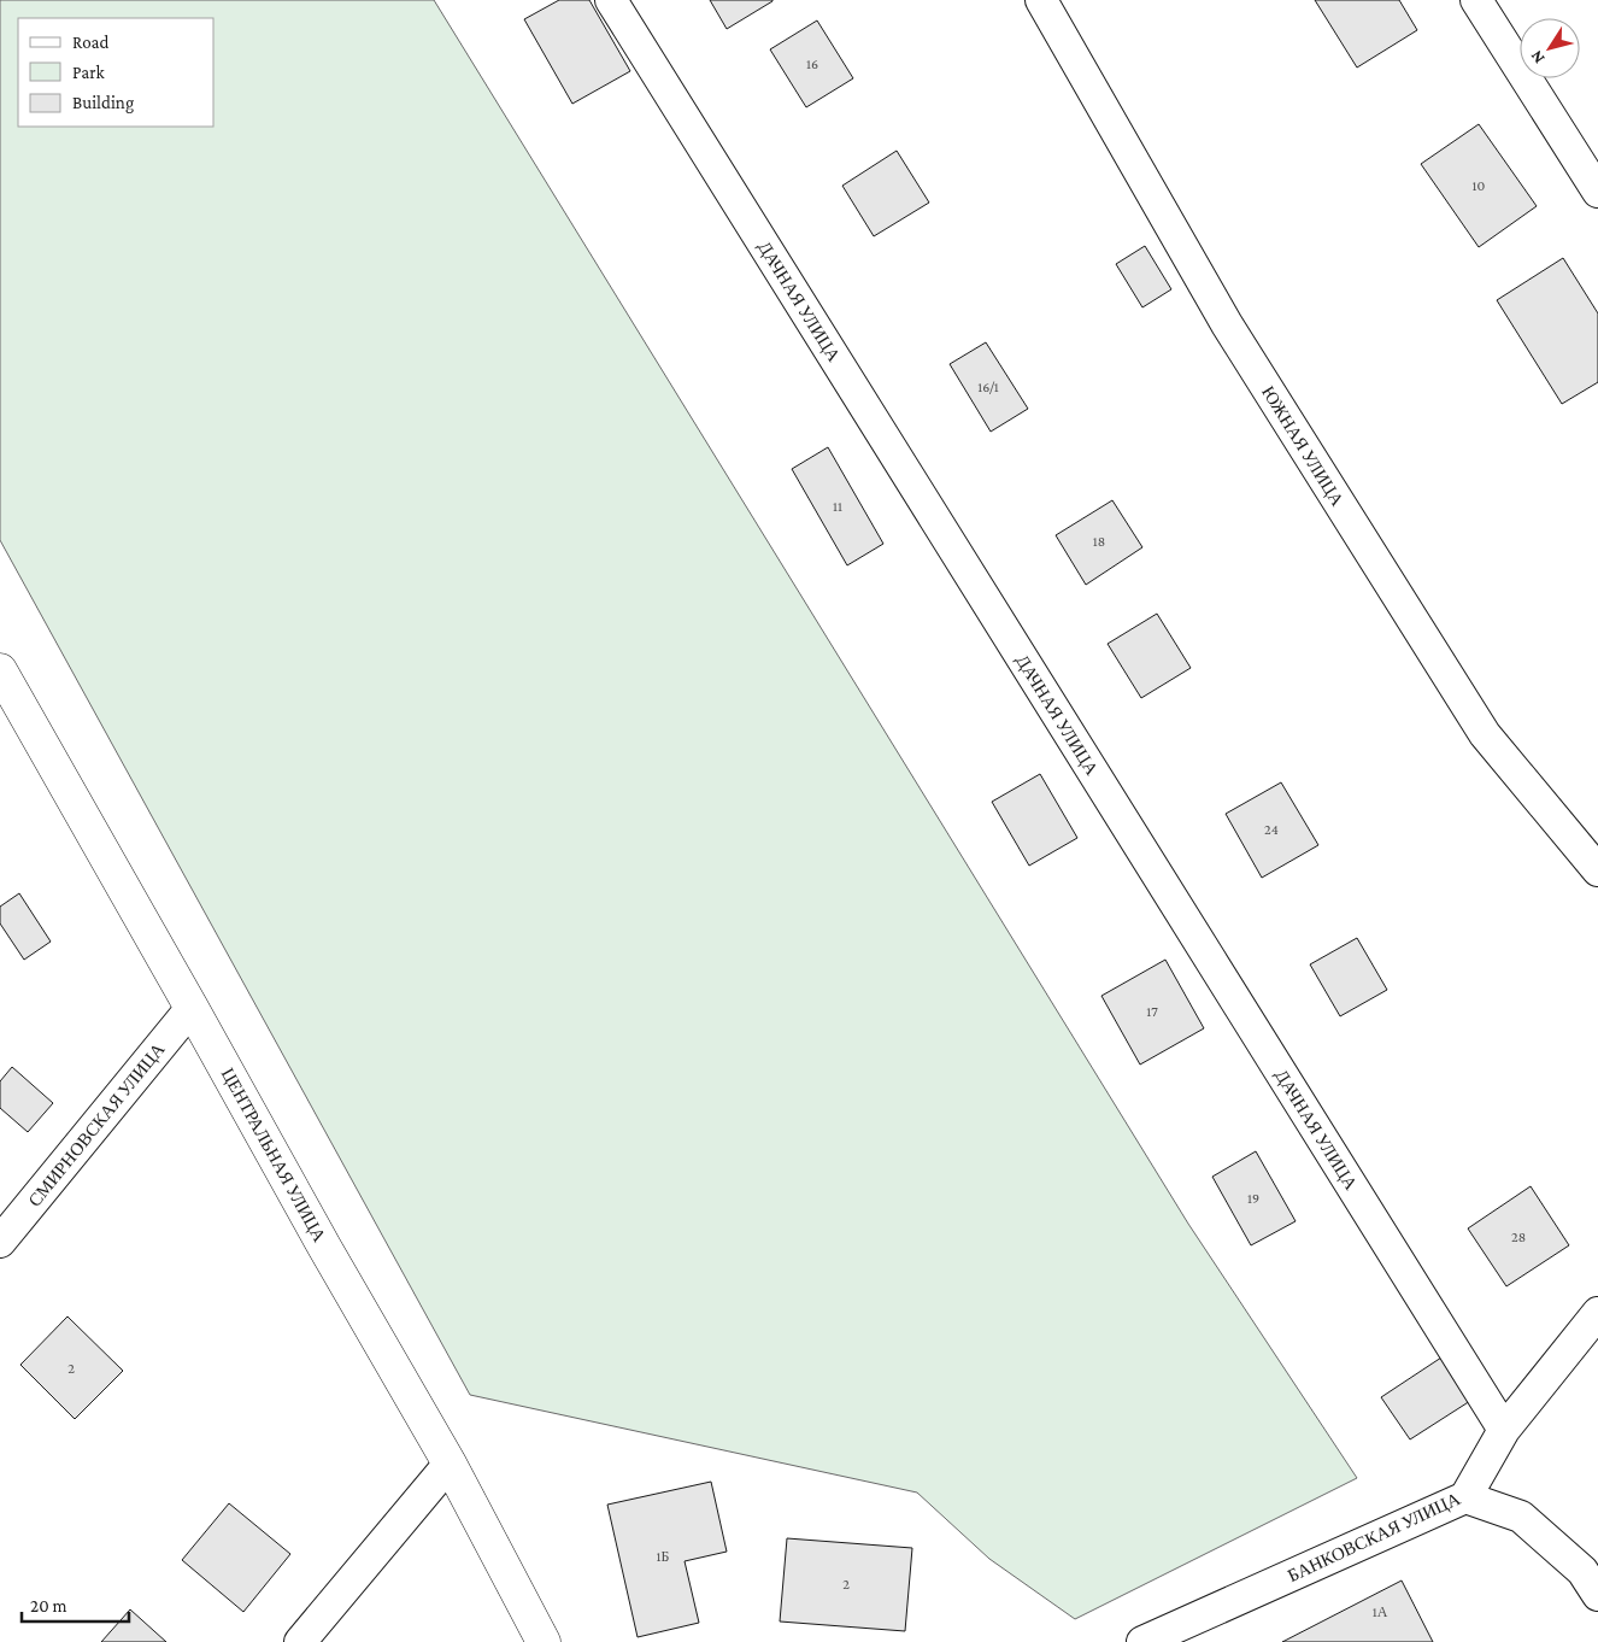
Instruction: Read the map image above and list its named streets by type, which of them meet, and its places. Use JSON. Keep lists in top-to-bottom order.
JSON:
{
  "streets": {
    "street": [
      "ДАЧНАЯ УЛИЦА",
      "ЮЖНАЯ УЛИЦА",
      "СМИРНОВСКАЯ УЛИЦА",
      "ЦЕНТРАЛЬНАЯ УЛИЦА",
      "БАНКОВСКАЯ УЛИЦА"
    ]
  },
  "crossings": [
    ["ДАЧНАЯ УЛИЦА", "БАНКОВСКАЯ УЛИЦА"],
    ["СМИРНОВСКАЯ УЛИЦА", "ЦЕНТРАЛЬНАЯ УЛИЦА"]
  ],
  "house_numbers": [
    "16",
    "10",
    "16/1",
    "11",
    "18",
    "24",
    "17",
    "19",
    "28",
    "2",
    "1Б",
    "2",
    "1А"
  ],
  "legend": ["Road", "Park", "Building"],
  "scale_bar": "20 m",
  "north": "bottom left"
}
